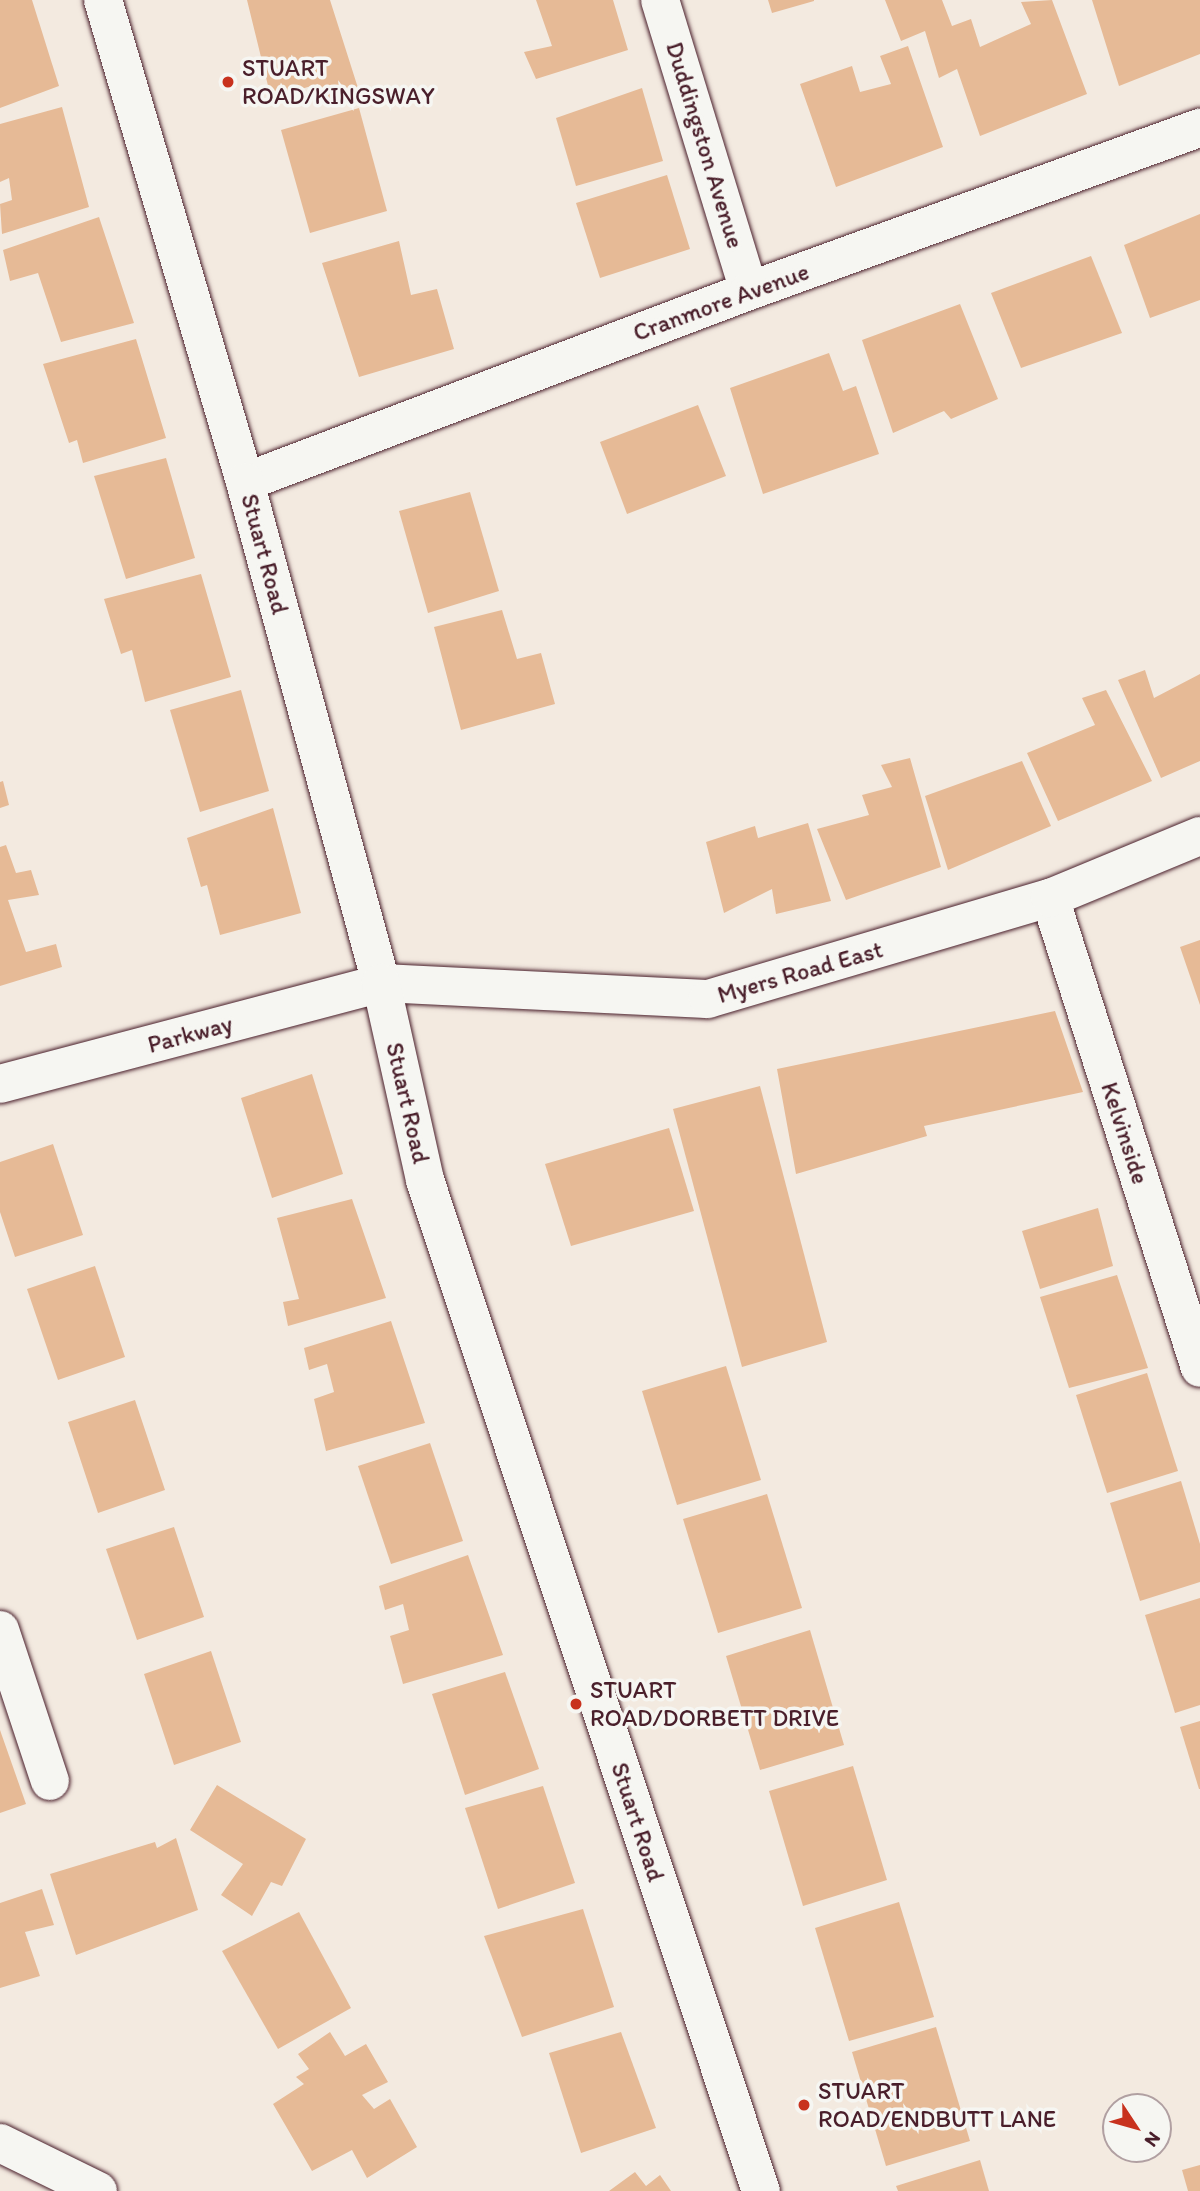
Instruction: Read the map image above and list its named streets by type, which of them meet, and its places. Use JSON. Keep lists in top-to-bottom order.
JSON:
{
  "streets": {
    "street": [
      "Duddingston Avenue",
      "Cranmore Avenue",
      "Stuart Road",
      "Myers Road East",
      "Parkway",
      "Kelvinside"
    ]
  },
  "crossings": [
    ["Duddingston Avenue", "Cranmore Avenue"],
    ["Cranmore Avenue", "Stuart Road"],
    ["Stuart Road", "Myers Road East"],
    ["Stuart Road", "Parkway"],
    ["Myers Road East", "Parkway"],
    ["Myers Road East", "Kelvinside"]
  ],
  "places": ["STUART ROAD/KINGSWAY", "STUART ROAD/DORBETT DRIVE", "STUART ROAD/ENDBUTT LANE"],
  "north": "bottom right"
}
